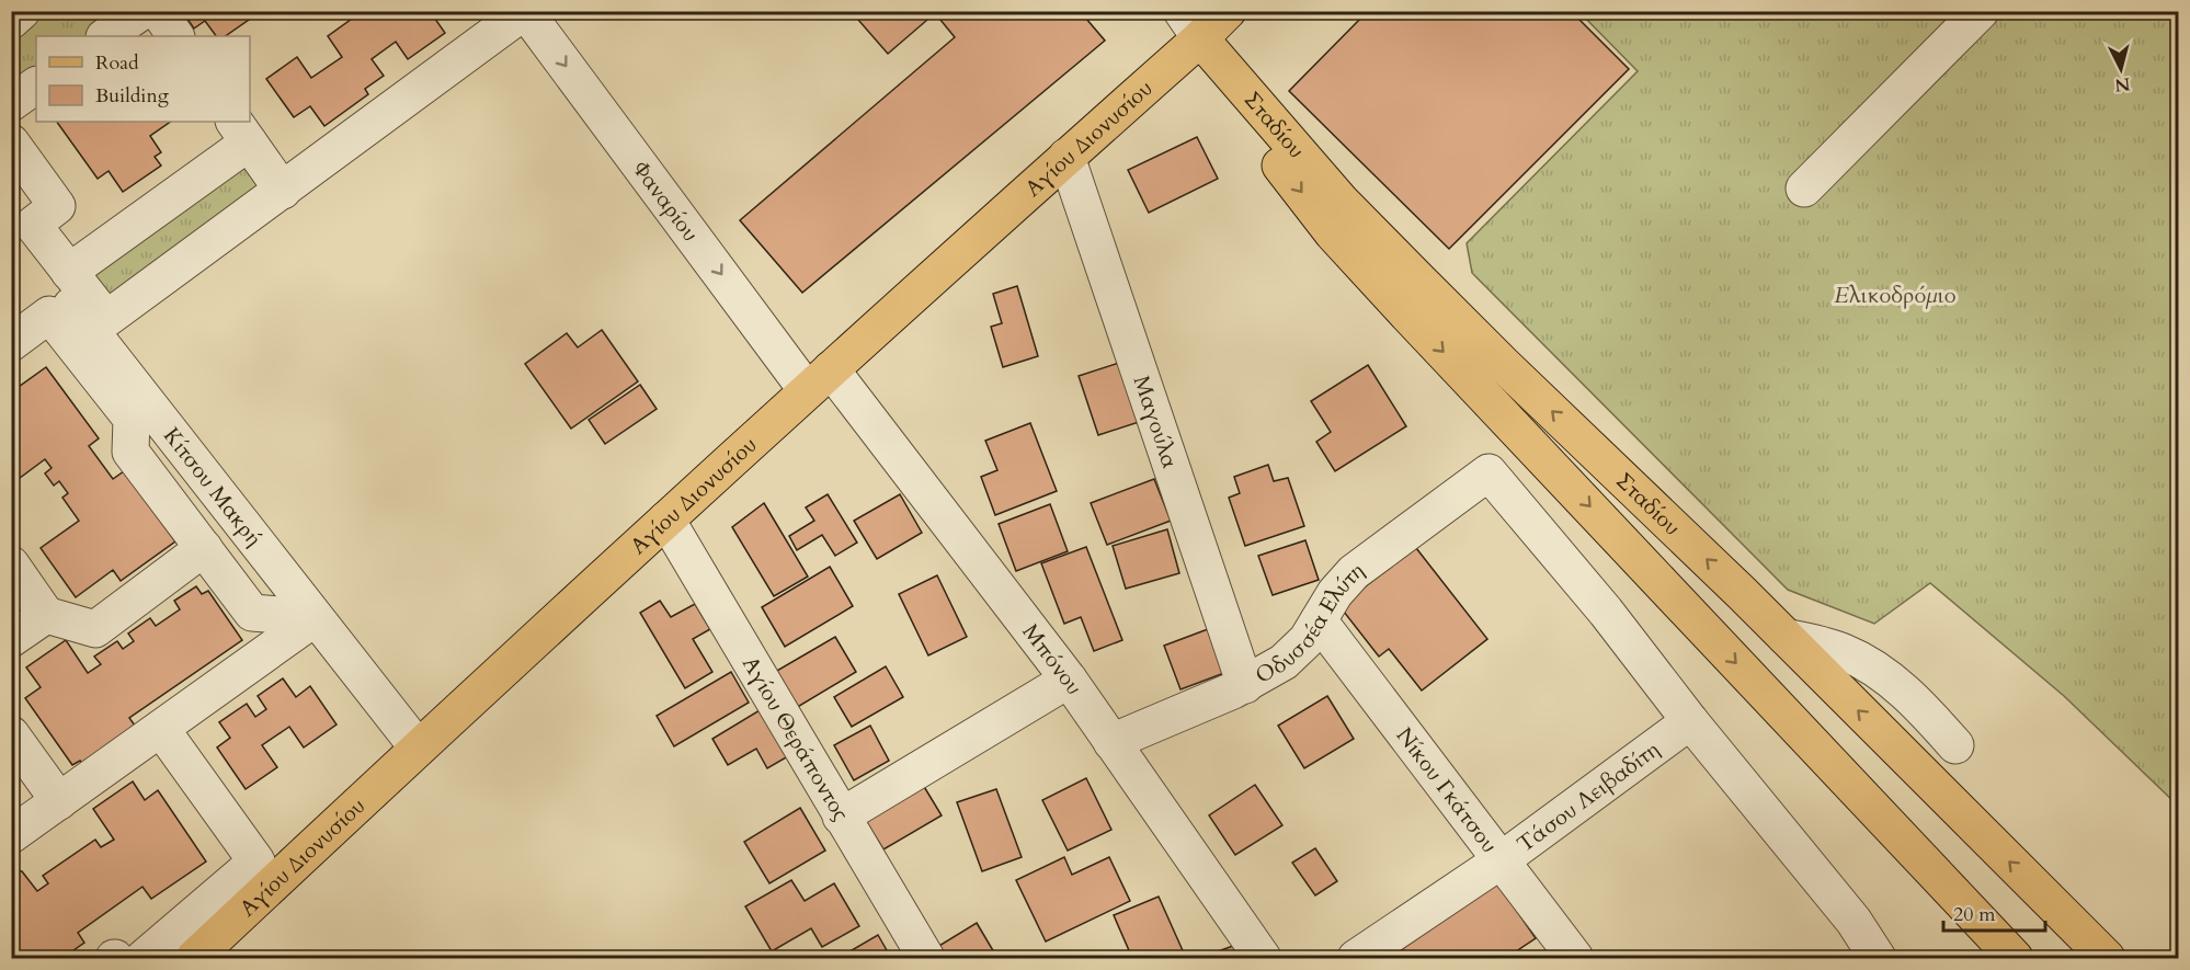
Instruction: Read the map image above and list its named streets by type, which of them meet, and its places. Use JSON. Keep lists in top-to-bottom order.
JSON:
{
  "streets": {
    "main road": ["Σταδίου", "Αγίου Διονυσίου"],
    "street": [
      "Φαναρίου",
      "Μαγούλα",
      "Κίτσου Μακρή",
      "Οδυσσέα Ελύτη",
      "Μπόνου",
      "Αγίου Θεράποντος",
      "Νίκου Γκάτσου",
      "Τάσου Λειβαδίτη"
    ]
  },
  "crossings": [
    ["Σταδίου", "Αγίου Διονυσίου"],
    ["Αγίου Διονυσίου", "Φαναρίου"],
    ["Αγίου Διονυσίου", "Μαγούλα"],
    ["Αγίου Διονυσίου", "Κίτσου Μακρή"],
    ["Αγίου Διονυσίου", "Μπόνου"],
    ["Αγίου Διονυσίου", "Αγίου Θεράποντος"],
    ["Φαναρίου", "Μπόνου"],
    ["Μαγούλα", "Οδυσσέα Ελύτη"],
    ["Οδυσσέα Ελύτη", "Μπόνου"],
    ["Οδυσσέα Ελύτη", "Νίκου Γκάτσου"],
    ["Οδυσσέα Ελύτη", "Τάσου Λειβαδίτη"],
    ["Νίκου Γκάτσου", "Τάσου Λειβαδίτη"]
  ],
  "one_way": ["Φαναρίου"],
  "parks": ["Ελικοδρόμιο"],
  "legend": ["Road", "Building"],
  "scale_bar": "20 m",
  "north": "bottom"
}
